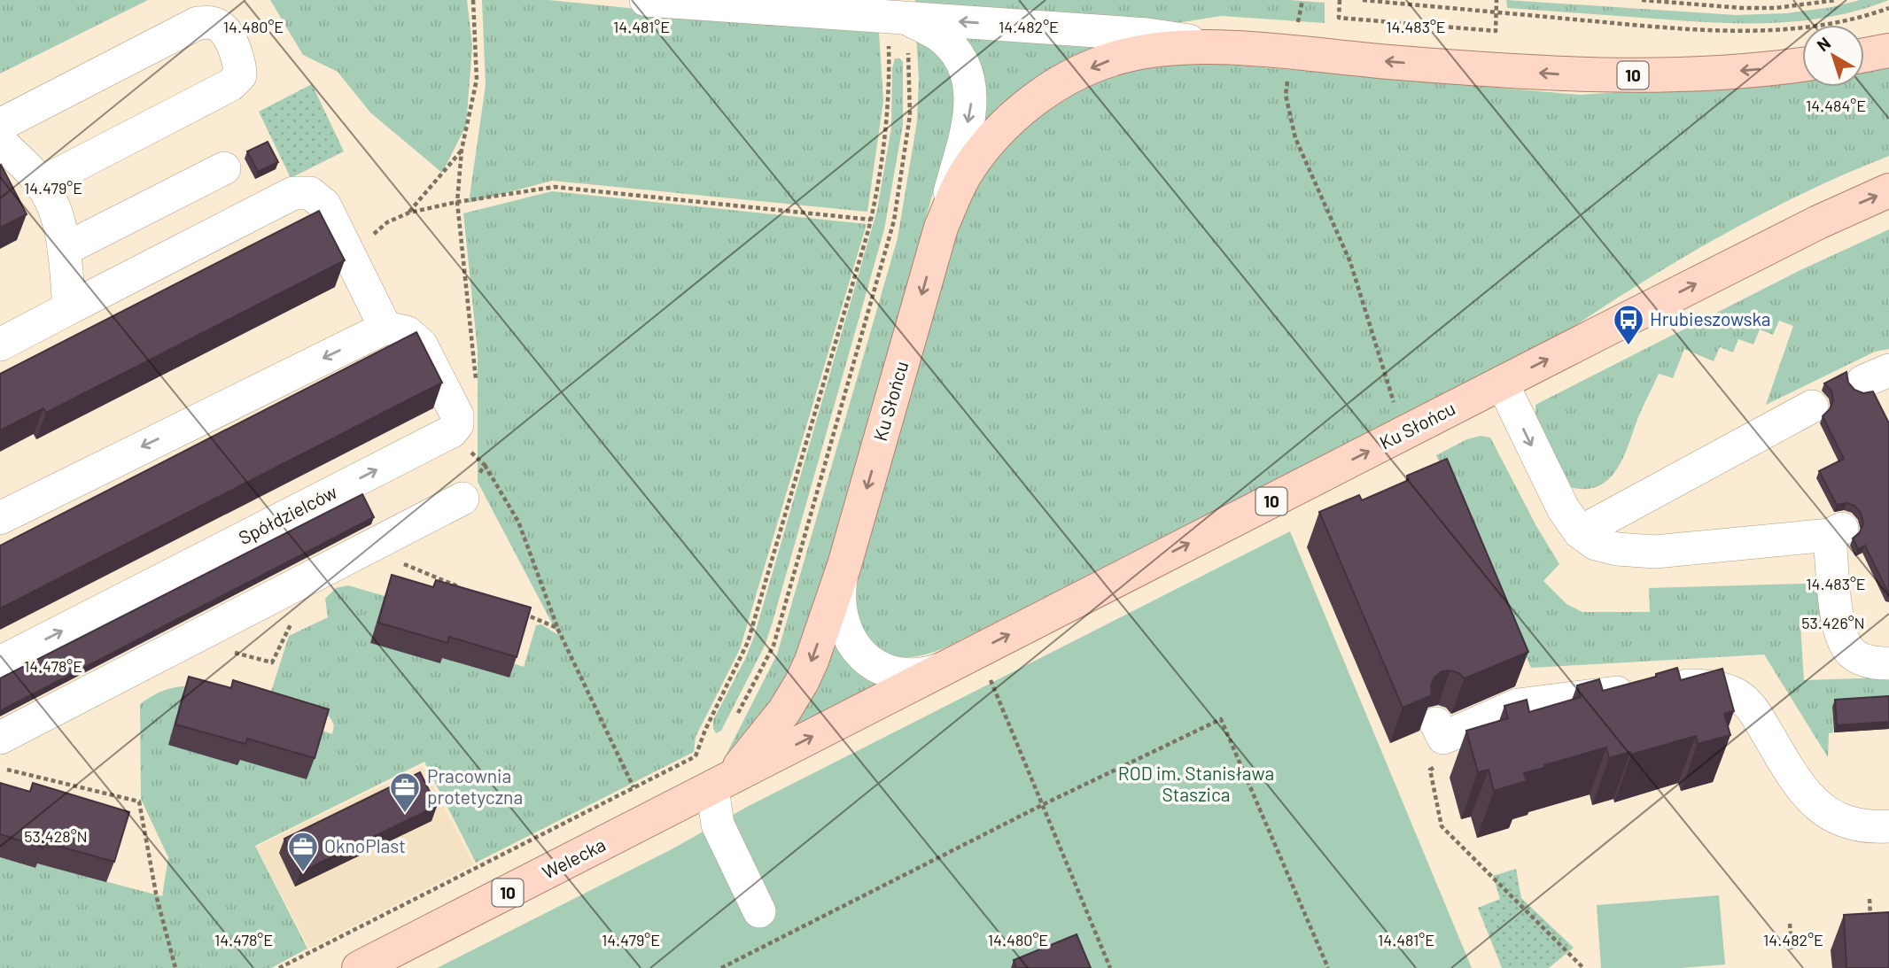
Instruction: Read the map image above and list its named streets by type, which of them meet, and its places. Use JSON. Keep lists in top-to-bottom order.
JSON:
{
  "streets": {
    "main road": ["10", "Ku Słońcu", "Welecka"],
    "street": ["Spółdzielców"]
  },
  "crossings": [
    ["Ku Słońcu", "Welecka"]
  ],
  "parks": ["ROD im. Stanisława Staszica"],
  "places": {
    "bus stop": ["Hrubieszowska"],
    "office": ["Pracownia protetyczna", "OknoPlast"]
  },
  "north": "top left",
  "coordinates": [
    "14.483°E",
    "14.480°E",
    "14.481°E",
    "14.482°E",
    "14.484°E",
    "14.479°E",
    "53.426°N",
    "14.478°E",
    "53.428°N"
  ]
}
